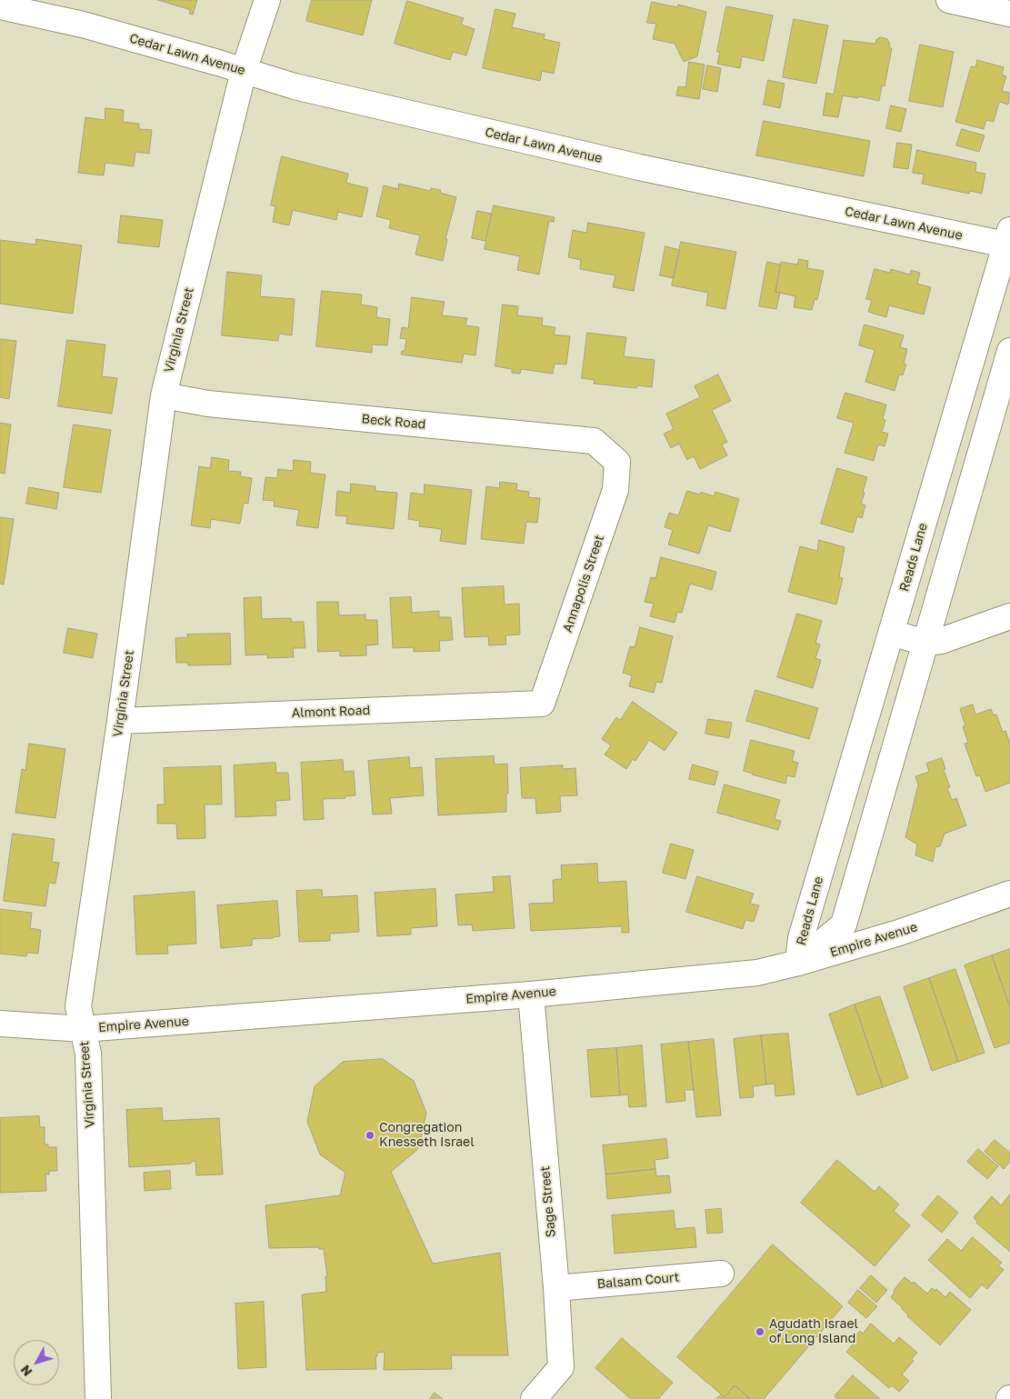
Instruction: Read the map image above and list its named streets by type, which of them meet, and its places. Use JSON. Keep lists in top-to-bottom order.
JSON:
{
  "streets": {
    "street": [
      "Cedar Lawn Avenue",
      "Virginia Street",
      "Beck Road",
      "Reads Lane",
      "Annapolis Street",
      "Almont Road",
      "Empire Avenue",
      "Sage Street",
      "Balsam Court"
    ]
  },
  "crossings": [
    ["Cedar Lawn Avenue", "Virginia Street"],
    ["Cedar Lawn Avenue", "Reads Lane"],
    ["Virginia Street", "Beck Road"],
    ["Virginia Street", "Almont Road"],
    ["Virginia Street", "Empire Avenue"],
    ["Beck Road", "Annapolis Street"],
    ["Reads Lane", "Empire Avenue"],
    ["Annapolis Street", "Almont Road"],
    ["Empire Avenue", "Sage Street"],
    ["Sage Street", "Balsam Court"]
  ],
  "places": ["Congregation Knesseth Israel", "Agudath Israel of Long Island"],
  "north": "bottom left"
}
